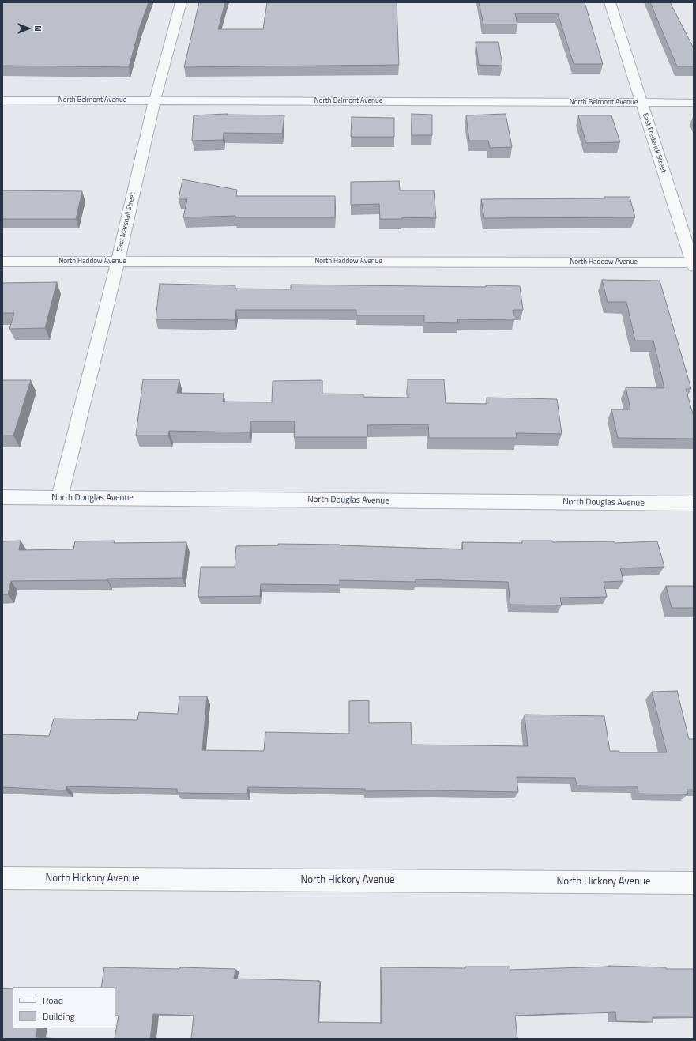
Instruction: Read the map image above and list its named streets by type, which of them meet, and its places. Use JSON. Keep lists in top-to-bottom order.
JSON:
{
  "streets": {
    "street": [
      "North Belmont Avenue",
      "East Frederick Street",
      "East Marshall Street",
      "North Haddow Avenue",
      "North Douglas Avenue",
      "North Hickory Avenue"
    ]
  },
  "crossings": [
    ["North Belmont Avenue", "East Frederick Street"],
    ["North Belmont Avenue", "East Marshall Street"],
    ["East Frederick Street", "North Haddow Avenue"],
    ["East Marshall Street", "North Haddow Avenue"],
    ["East Marshall Street", "North Douglas Avenue"]
  ],
  "legend": ["Road", "Building"],
  "north": "right"
}
